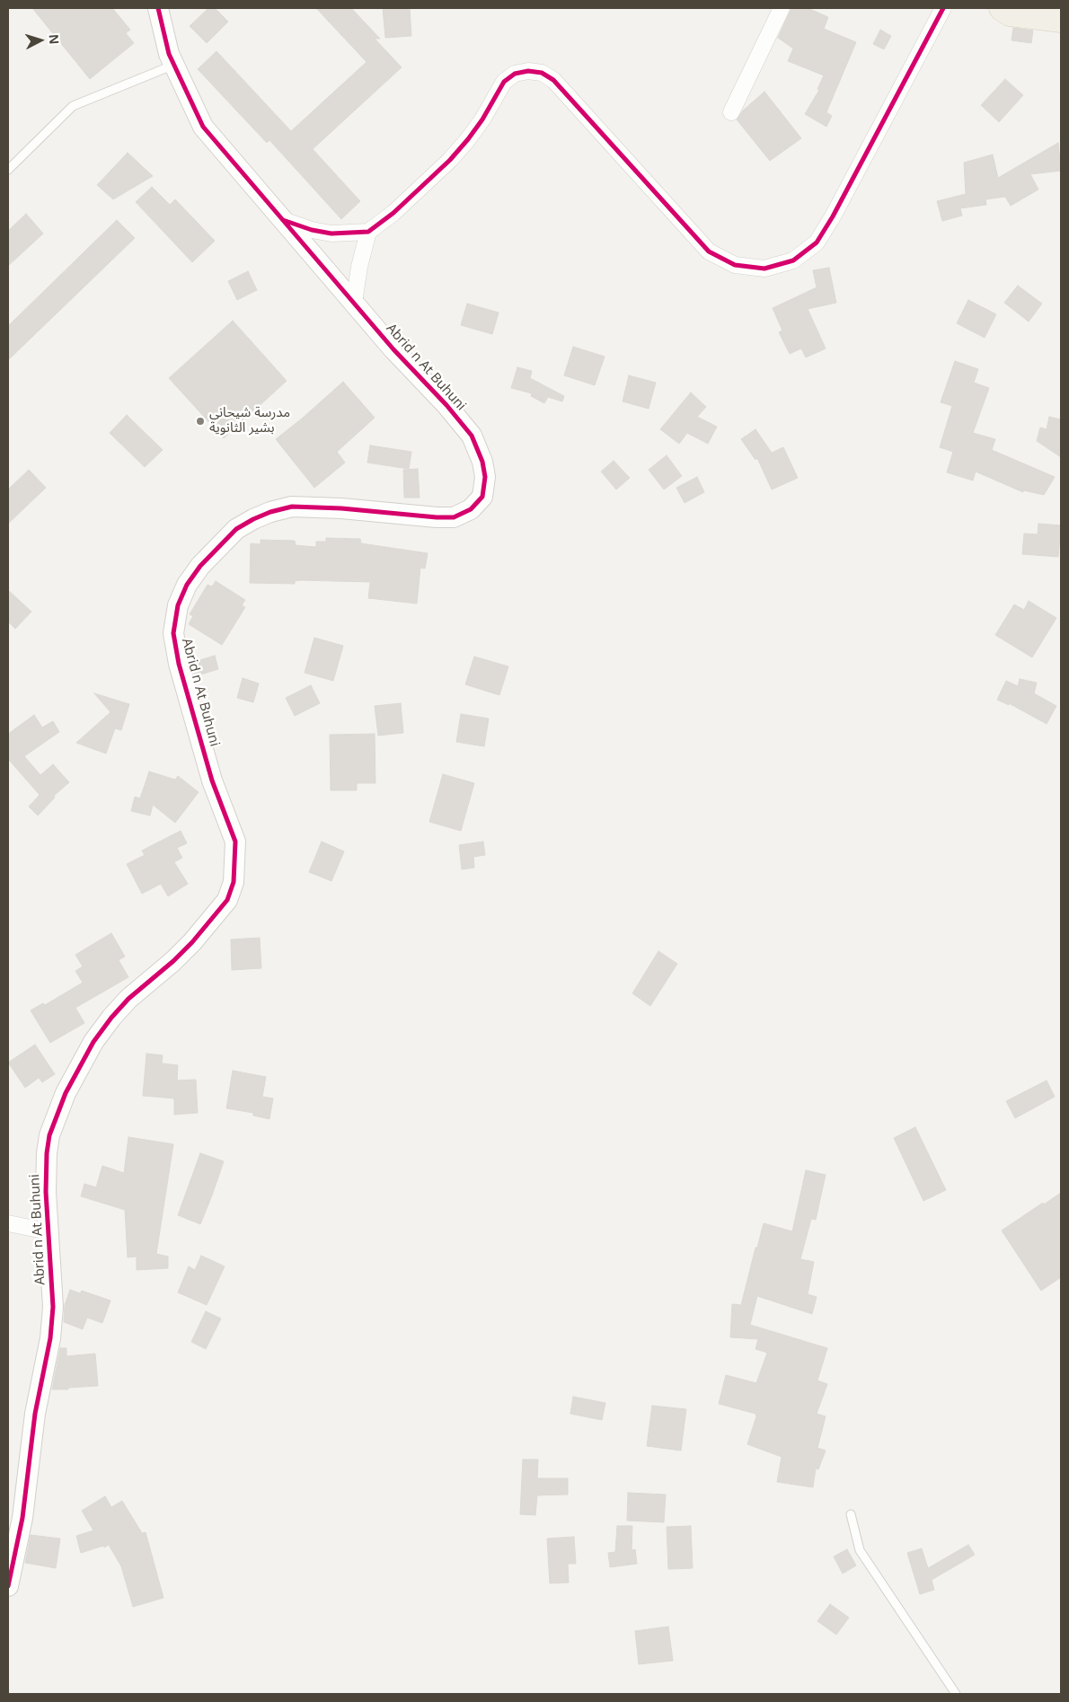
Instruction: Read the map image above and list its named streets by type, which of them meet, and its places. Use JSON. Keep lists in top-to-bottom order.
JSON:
{
  "streets": {
    "street": ["Abrid n At Buhuni"]
  },
  "places": ["مدرسة شيحاني بشير الثانوية"],
  "north": "right"
}
